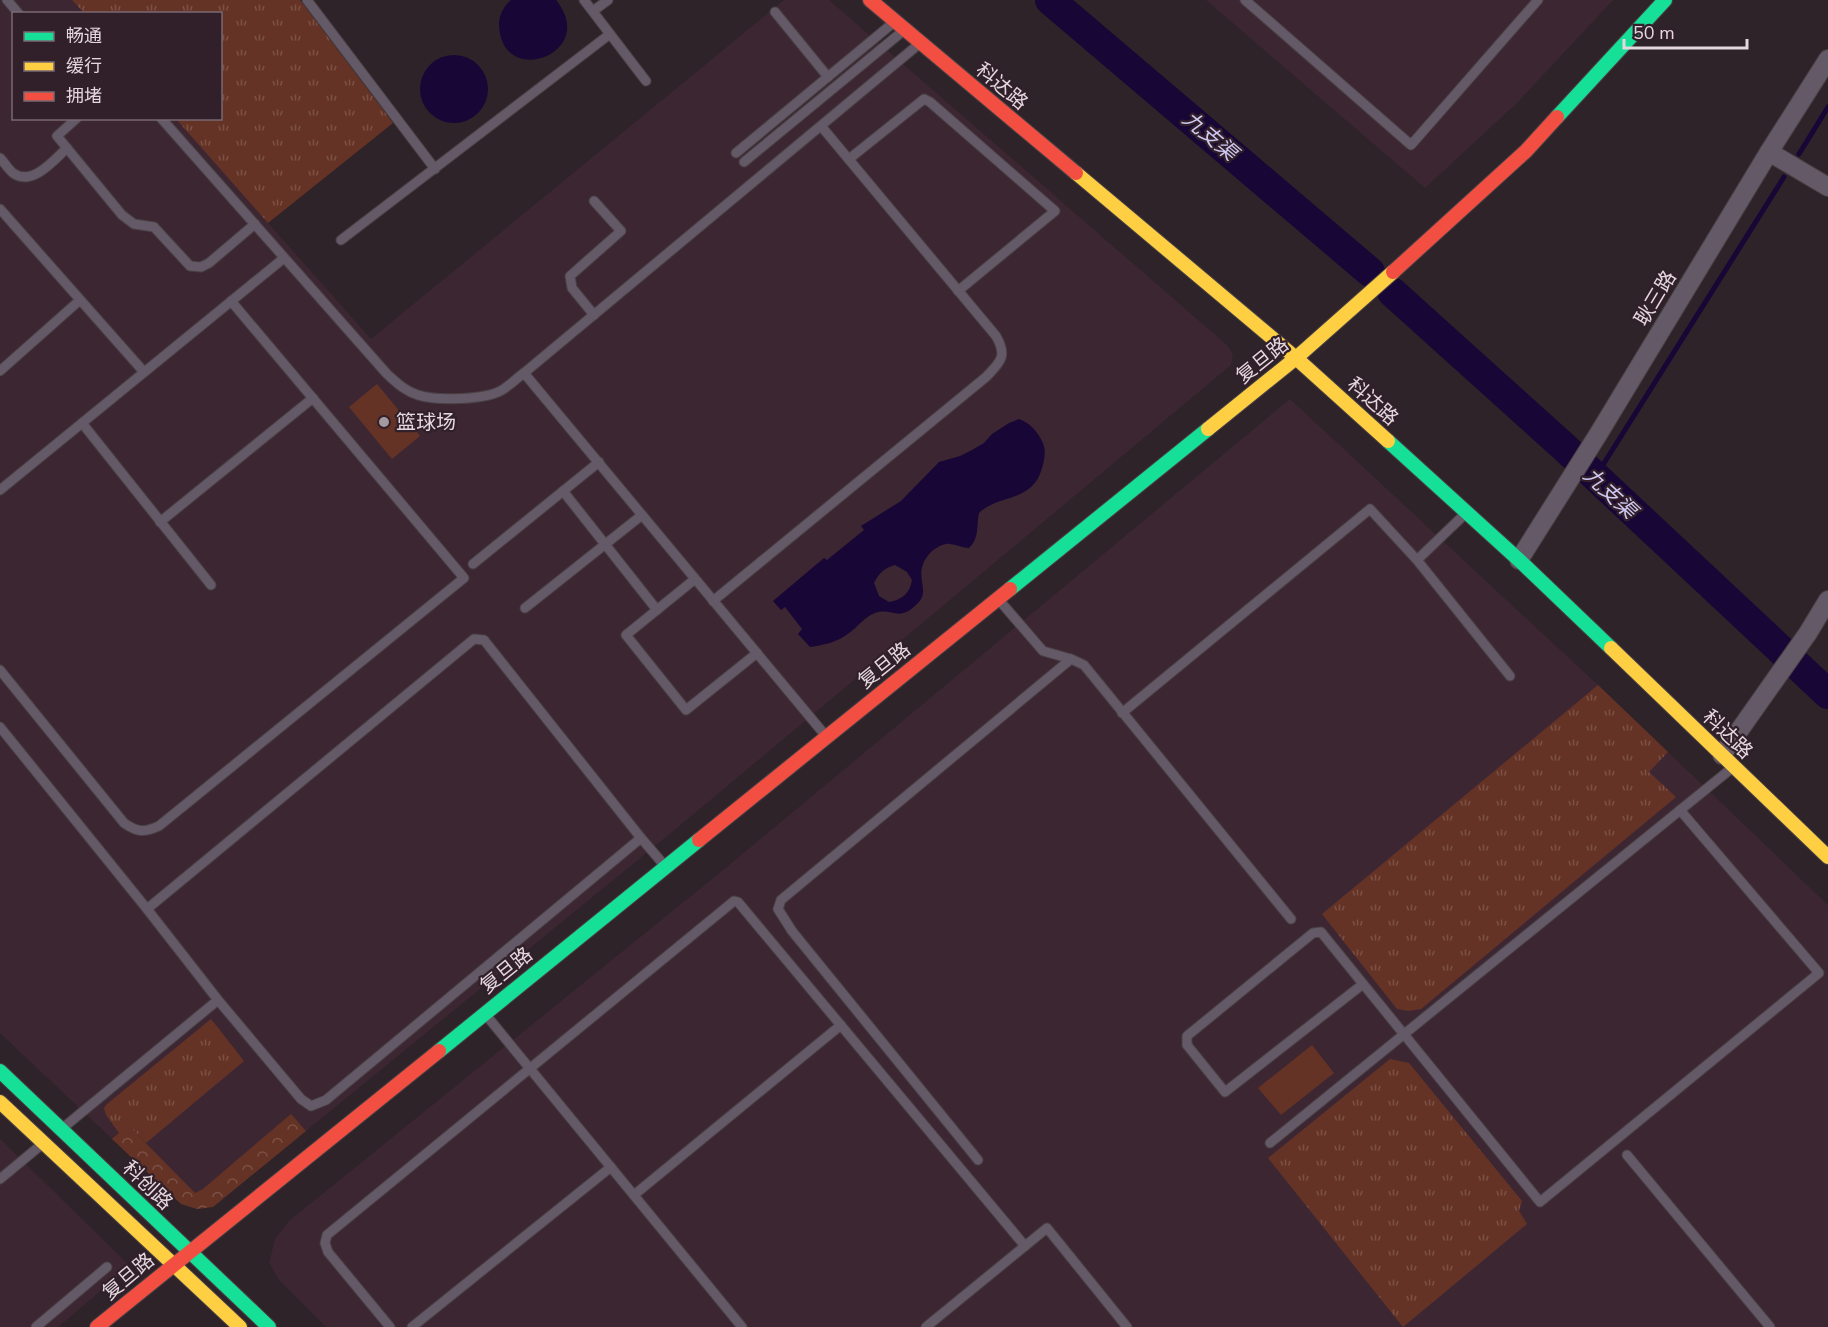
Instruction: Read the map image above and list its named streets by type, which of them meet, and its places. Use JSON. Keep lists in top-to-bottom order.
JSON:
{
  "streets": {
    "street": [
      "科达路",
      "耿三路",
      "复旦路",
      "科创路"
    ]
  },
  "crossings": [
    ["科达路", "耿三路"],
    ["科达路", "复旦路"],
    ["复旦路", "科创路"]
  ],
  "water": ["九支渠"],
  "places": ["篮球场"],
  "legend": ["畅通", "缓行", "拥堵"],
  "scale_bar": "50 m"
}
